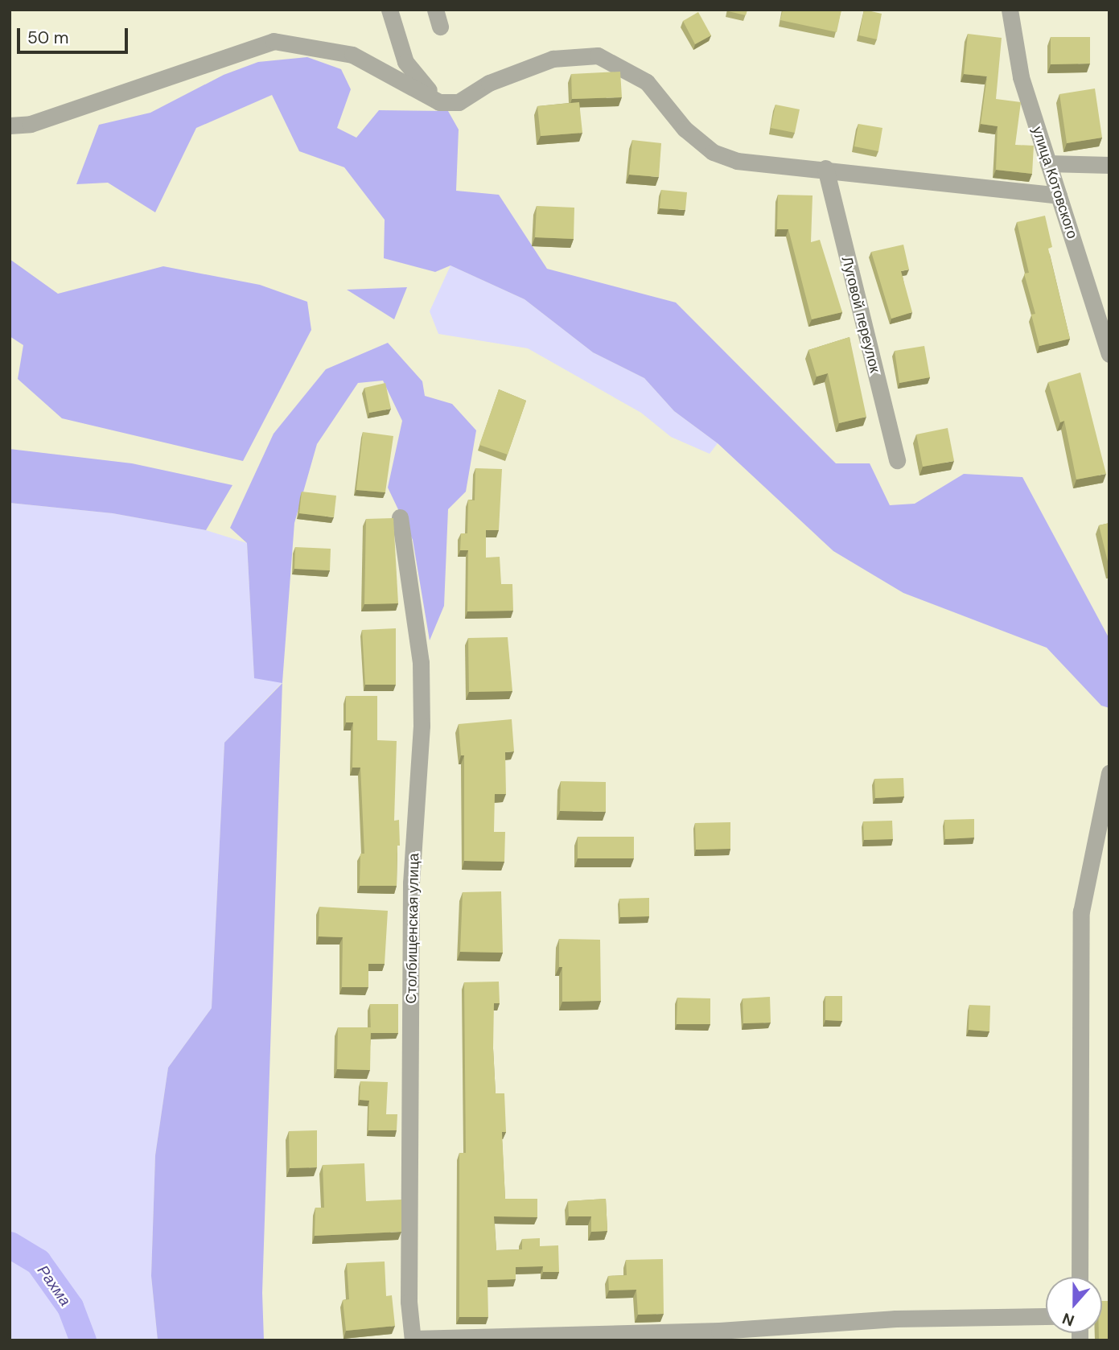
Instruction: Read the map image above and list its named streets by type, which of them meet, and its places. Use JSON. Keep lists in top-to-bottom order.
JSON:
{
  "streets": {
    "street": ["улица Котовского", "Луговой переулок", "Столбищенская улица"]
  },
  "water": ["Рахма"],
  "scale_bar": "50 m",
  "north": "bottom"
}
